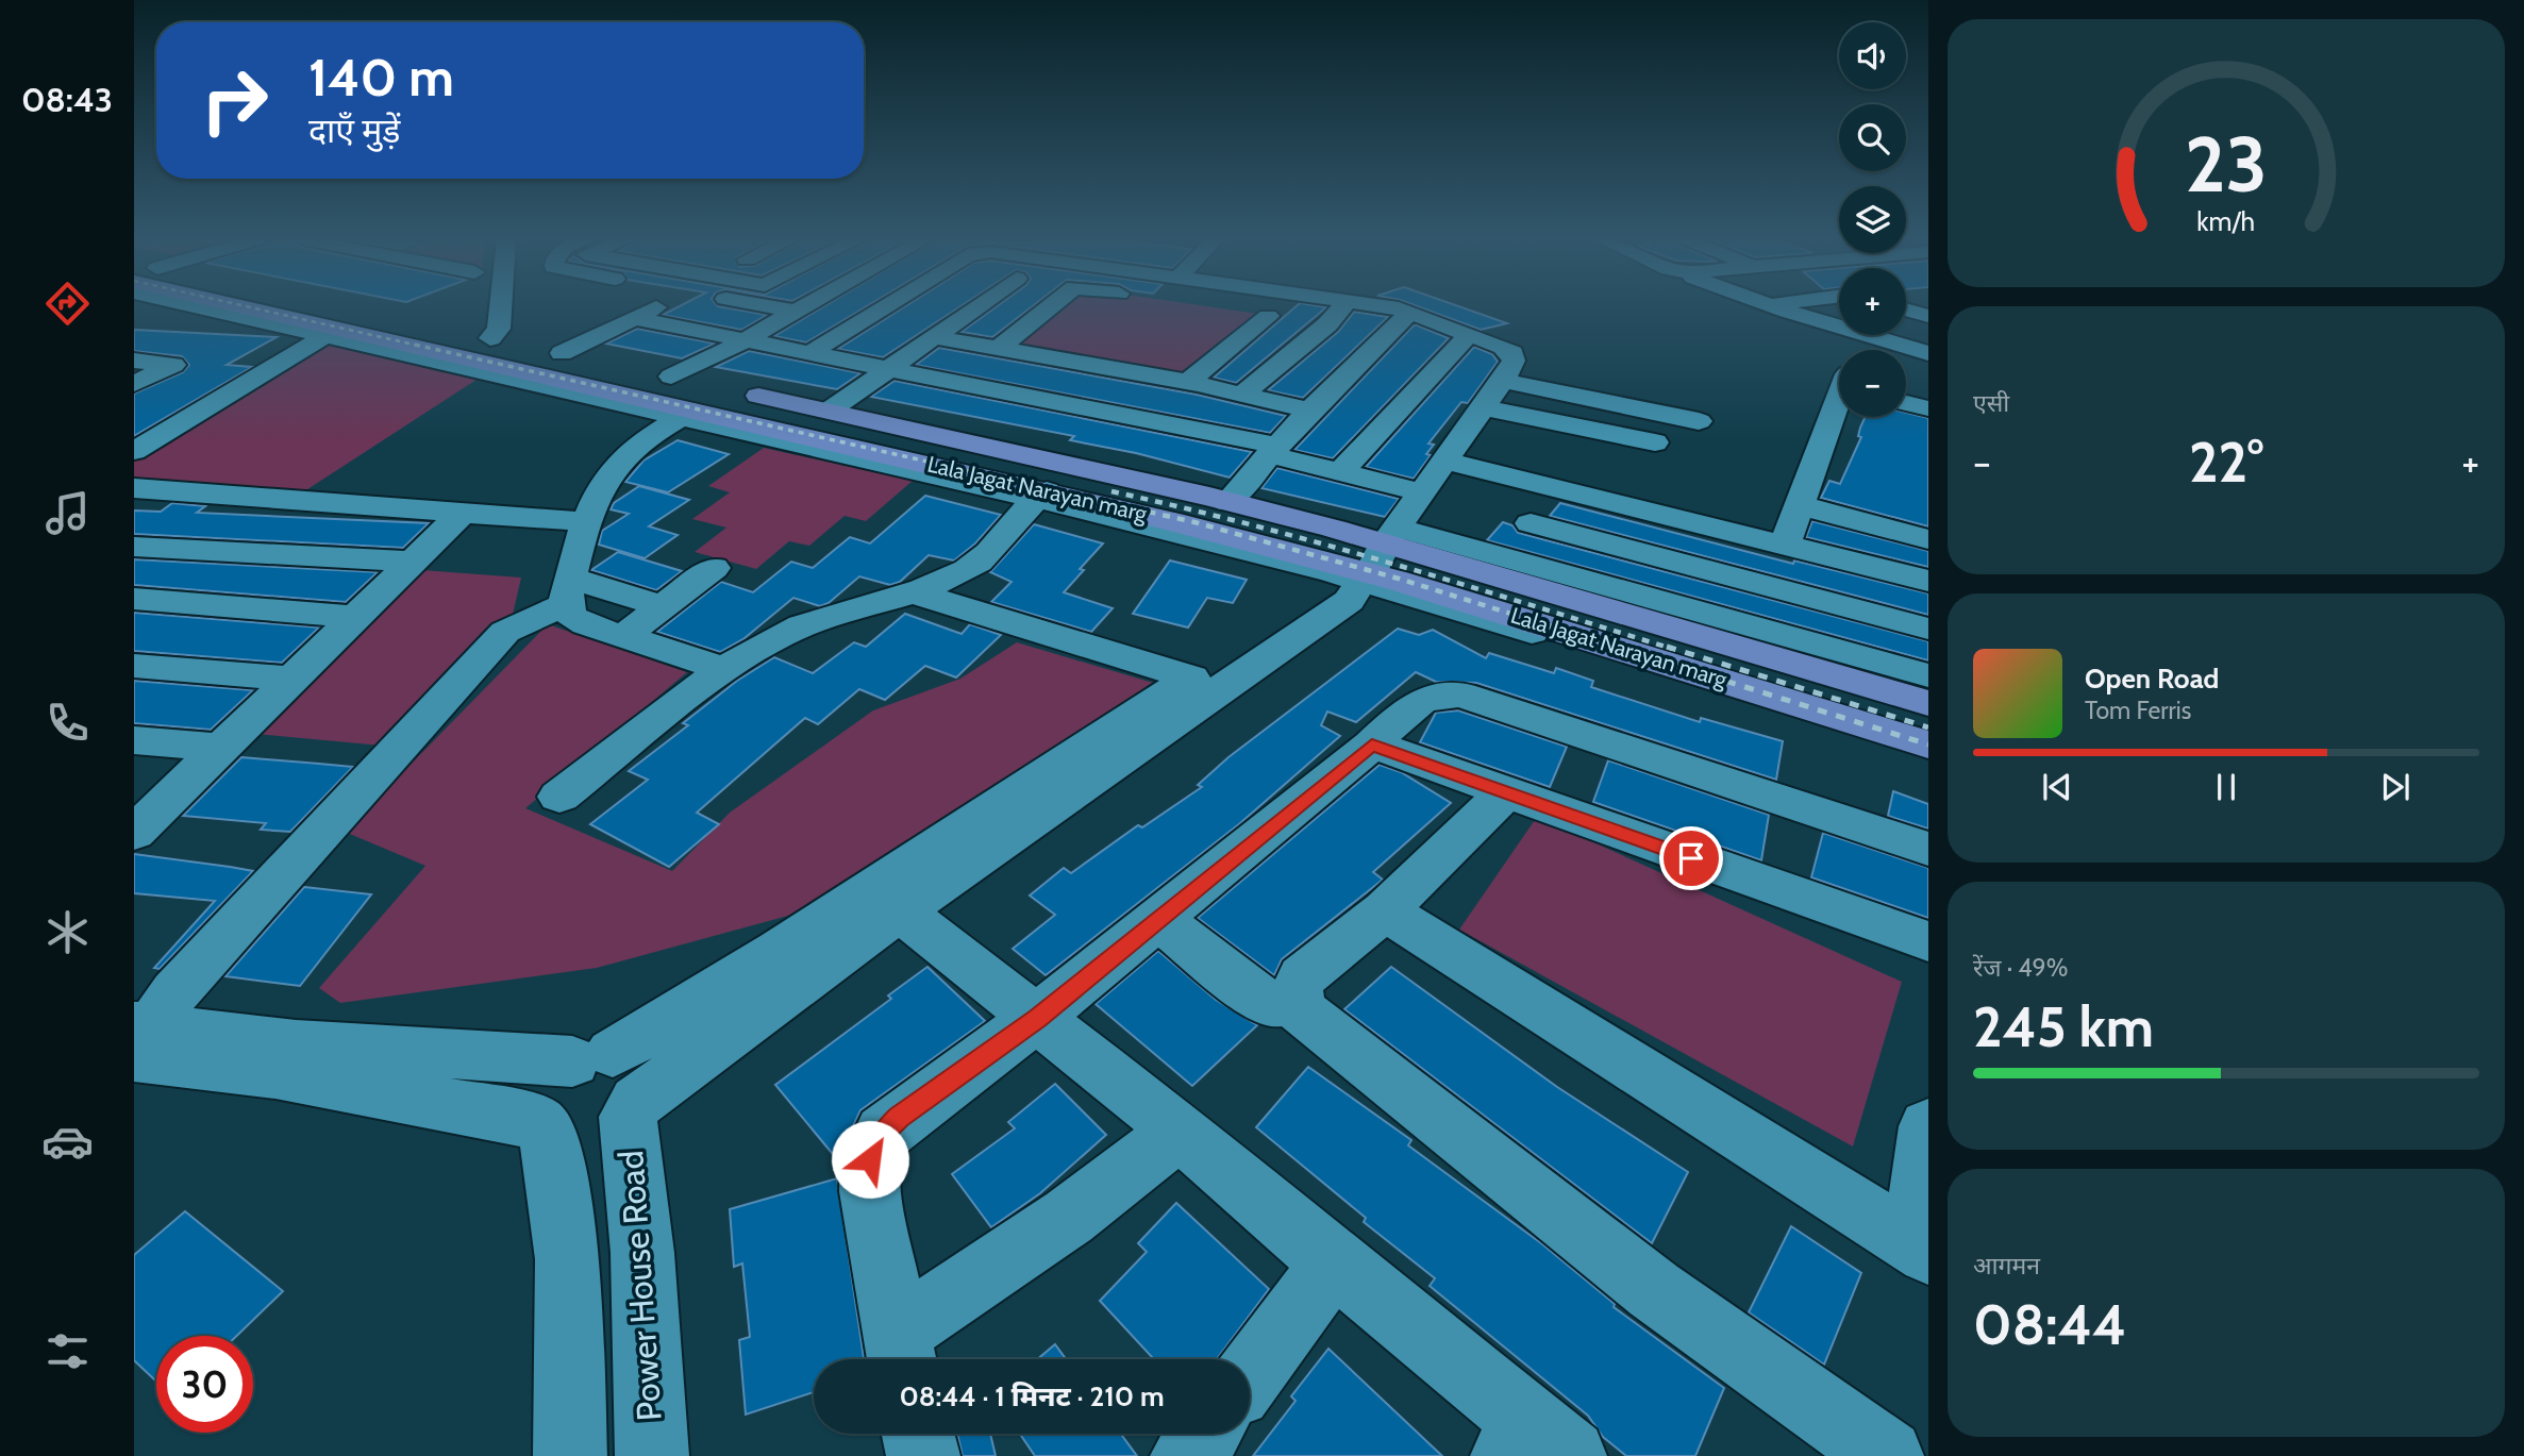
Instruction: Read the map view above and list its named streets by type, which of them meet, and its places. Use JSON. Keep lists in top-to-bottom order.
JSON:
{
  "streets": {
    "main road": ["Lala Jagat Narayan marg"],
    "street": ["Power House Road"]
  },
  "page": {
    "tabs": "08:43",
    "map_buttons": ["+", "−"],
    "turn": ["140 m", "दाएँ मुड़ें"],
    "tile": [
      "एसी",
      ["रेंज · 49%", "245 km"],
      ["आगमन", "08:44"]
    ],
    "heat": ["−", "22°", "+"],
    "song": ["Open Road", "Tom Ferris"],
    "limit": "30",
    "trip": "08:44 · 1 मिनट · 210 m",
    "gauge": ["23", "km/h"]
  }
}
